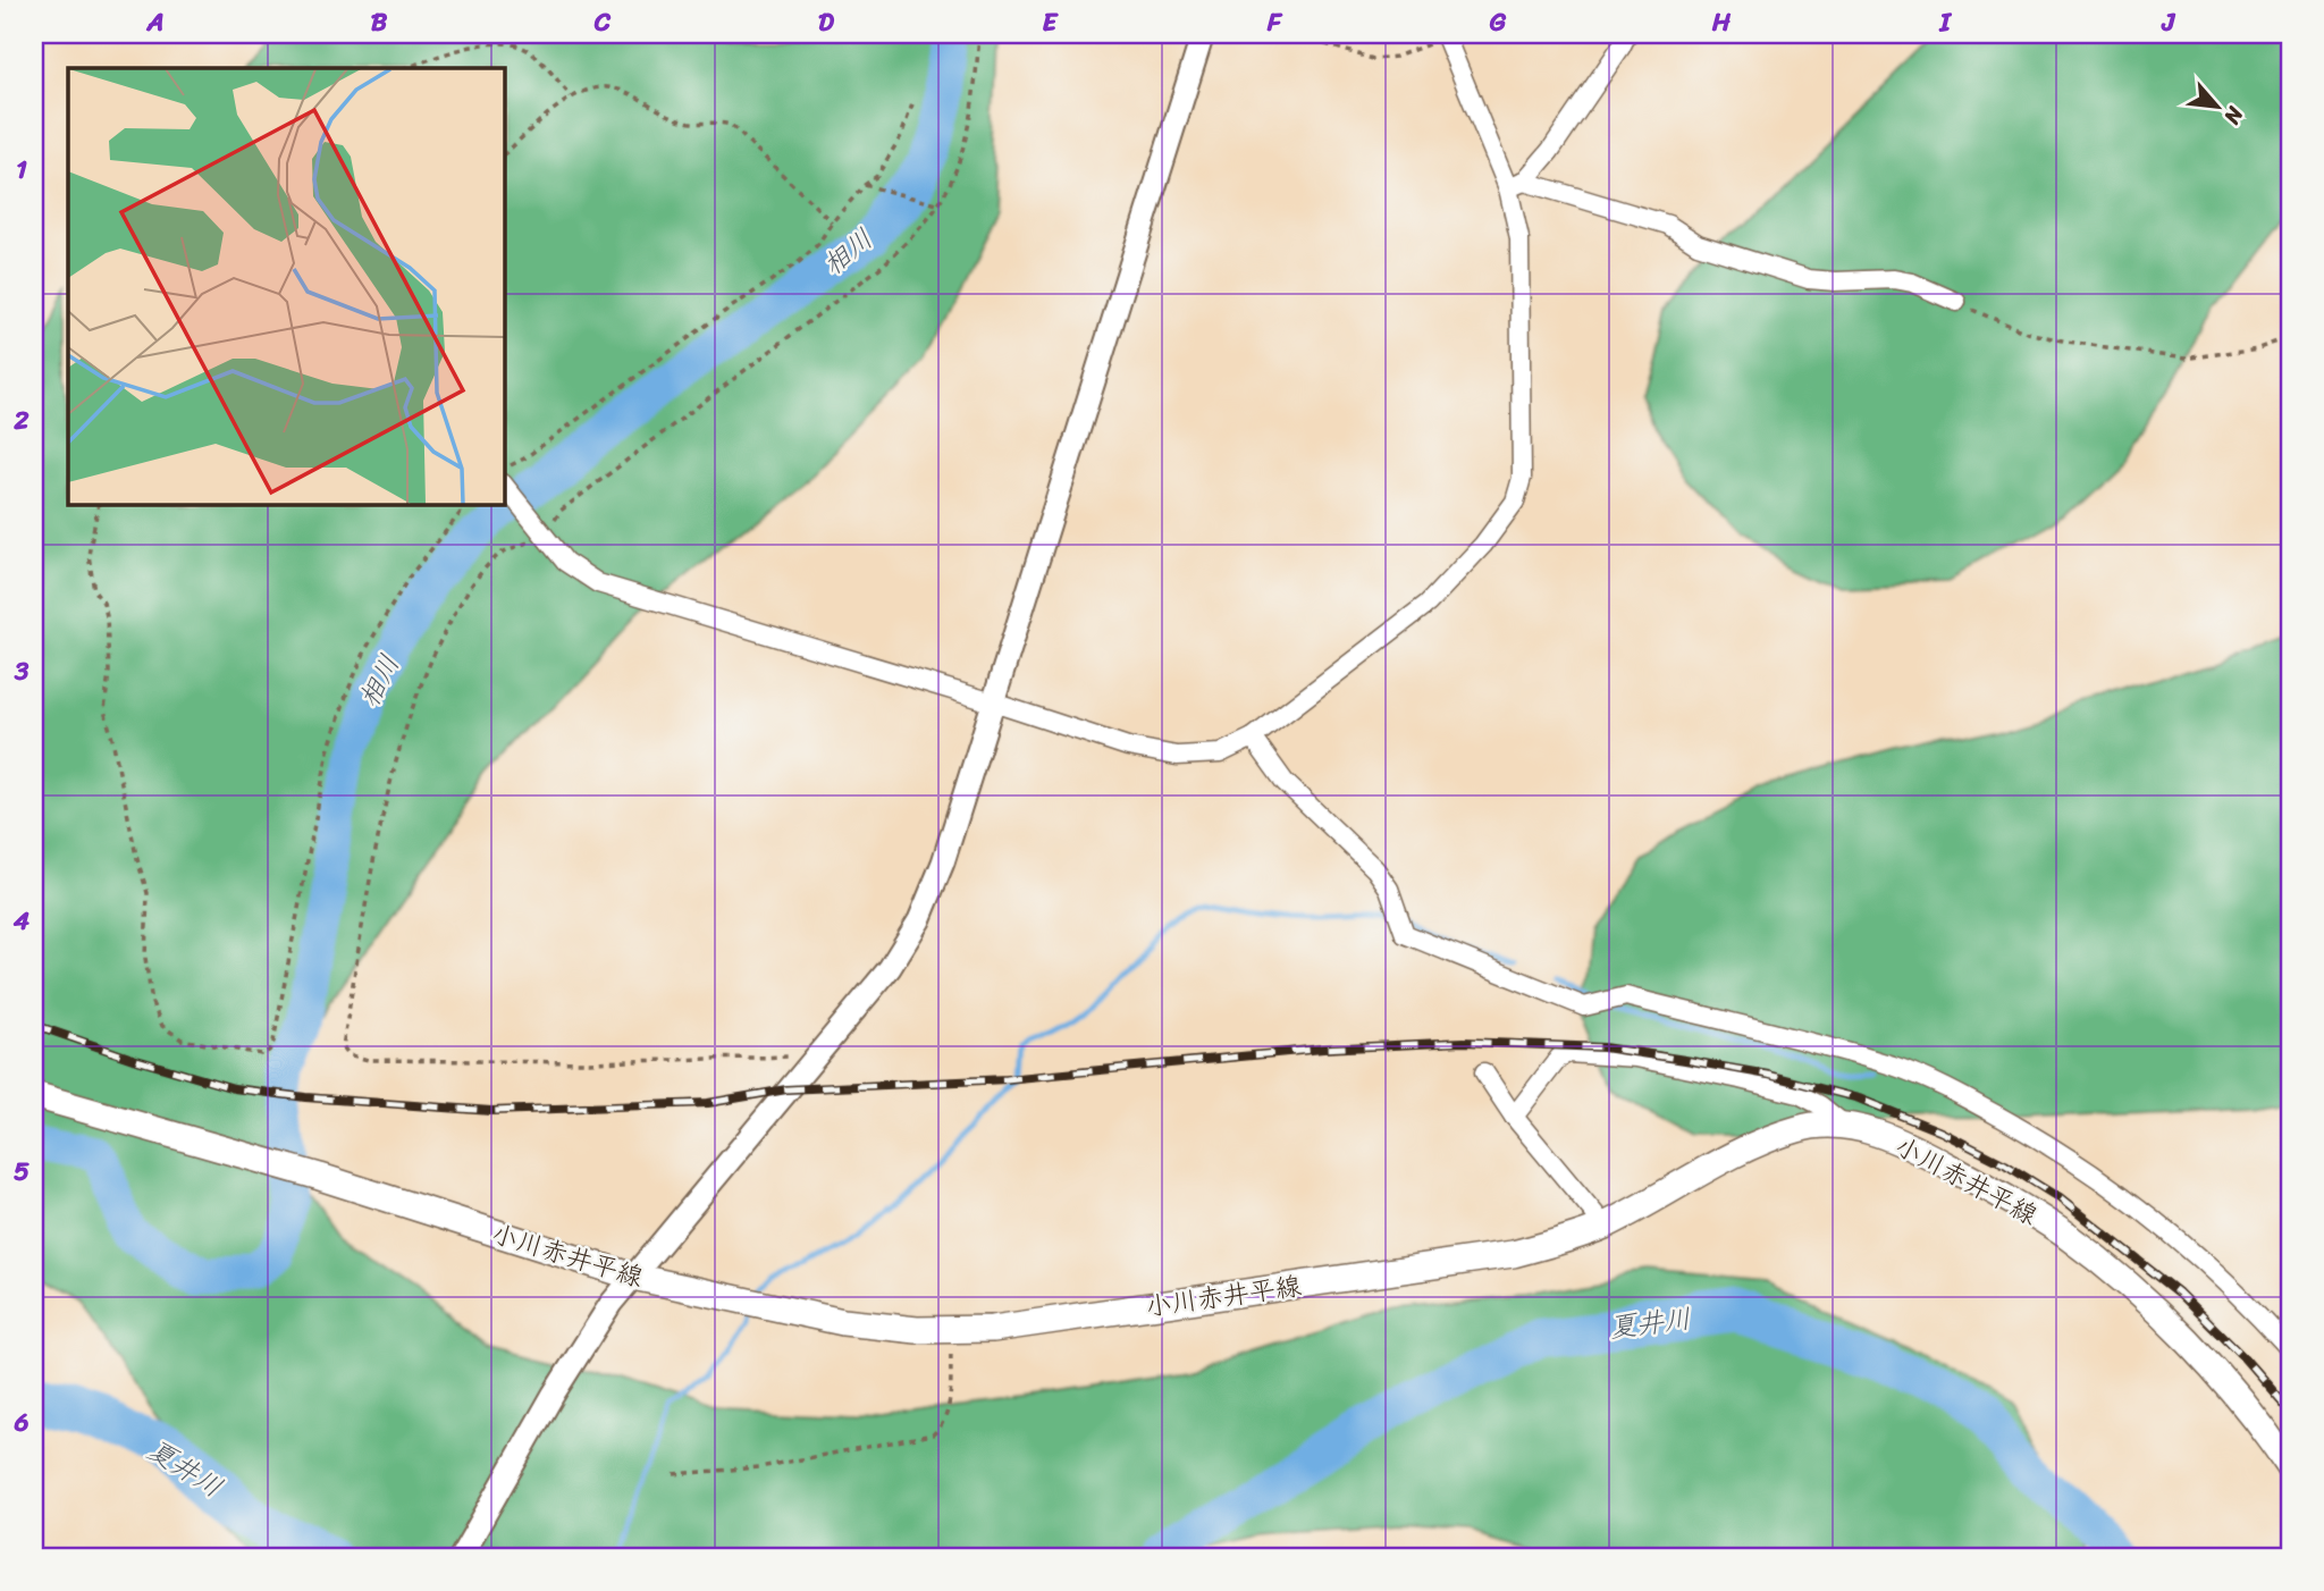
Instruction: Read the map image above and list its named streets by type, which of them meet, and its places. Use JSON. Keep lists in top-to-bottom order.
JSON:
{
  "streets": {
    "main road": ["小川赤井平線"]
  },
  "water": ["相川", "夏井川"],
  "north": "bottom right",
  "grid": {
    "columns": [
      "A",
      "B",
      "C",
      "D",
      "E",
      "F",
      "G",
      "H",
      "I",
      "J"
    ],
    "rows": [
      "1",
      "2",
      "3",
      "4",
      "5",
      "6"
    ]
  }
}
